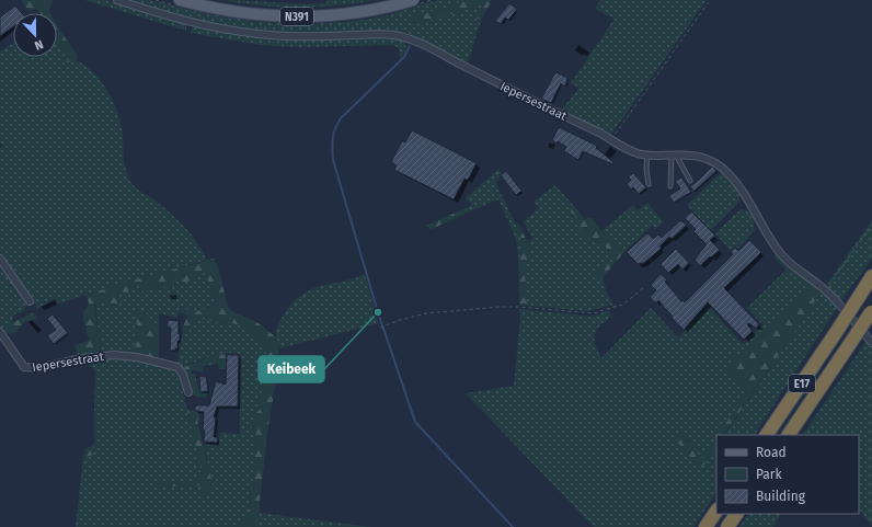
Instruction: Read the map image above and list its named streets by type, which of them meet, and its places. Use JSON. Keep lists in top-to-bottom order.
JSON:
{
  "streets": {
    "highway": ["E17"],
    "main road": ["N391"],
    "street": ["Iepersestraat"]
  },
  "places": ["Keibeek"],
  "legend": ["Road", "Park", "Building"],
  "north": "bottom"
}
